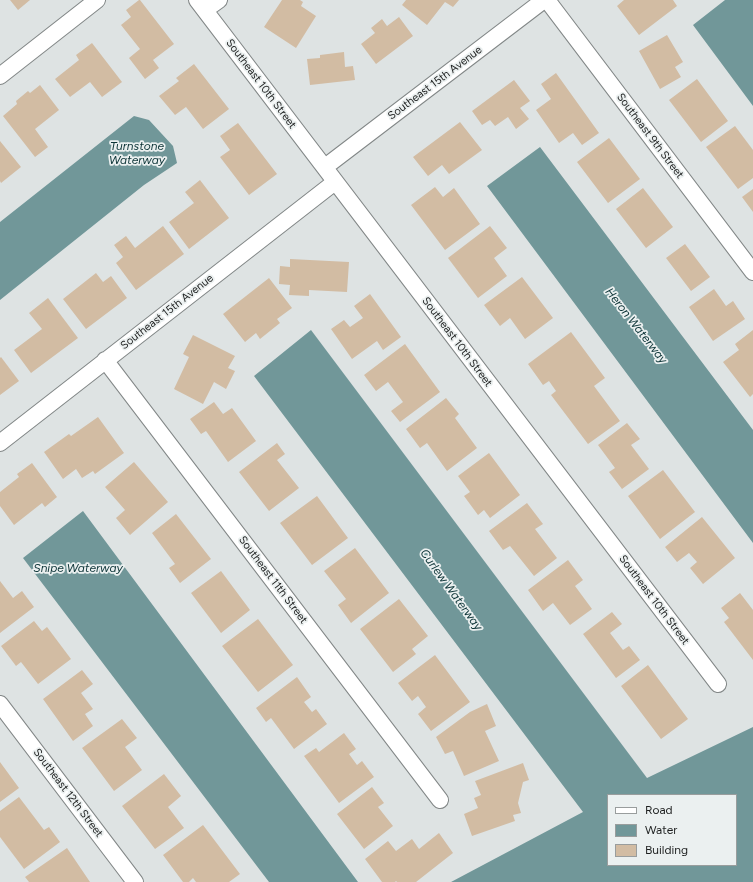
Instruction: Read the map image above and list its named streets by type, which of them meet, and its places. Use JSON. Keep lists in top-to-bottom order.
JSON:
{
  "streets": {
    "street": [
      "Southeast 15th Avenue",
      "Southeast 10th Street",
      "Southeast 9th Street",
      "Southeast 11th Street",
      "Southeast 12th Street"
    ]
  },
  "crossings": [
    ["Southeast 15th Avenue", "Southeast 10th Street"],
    ["Southeast 15th Avenue", "Southeast 9th Street"],
    ["Southeast 15th Avenue", "Southeast 11th Street"]
  ],
  "water": [
    "Turnstone Waterway",
    "Heron Waterway",
    "Snipe Waterway",
    "Curlew Waterway"
  ],
  "legend": ["Road", "Water", "Building"]
}
